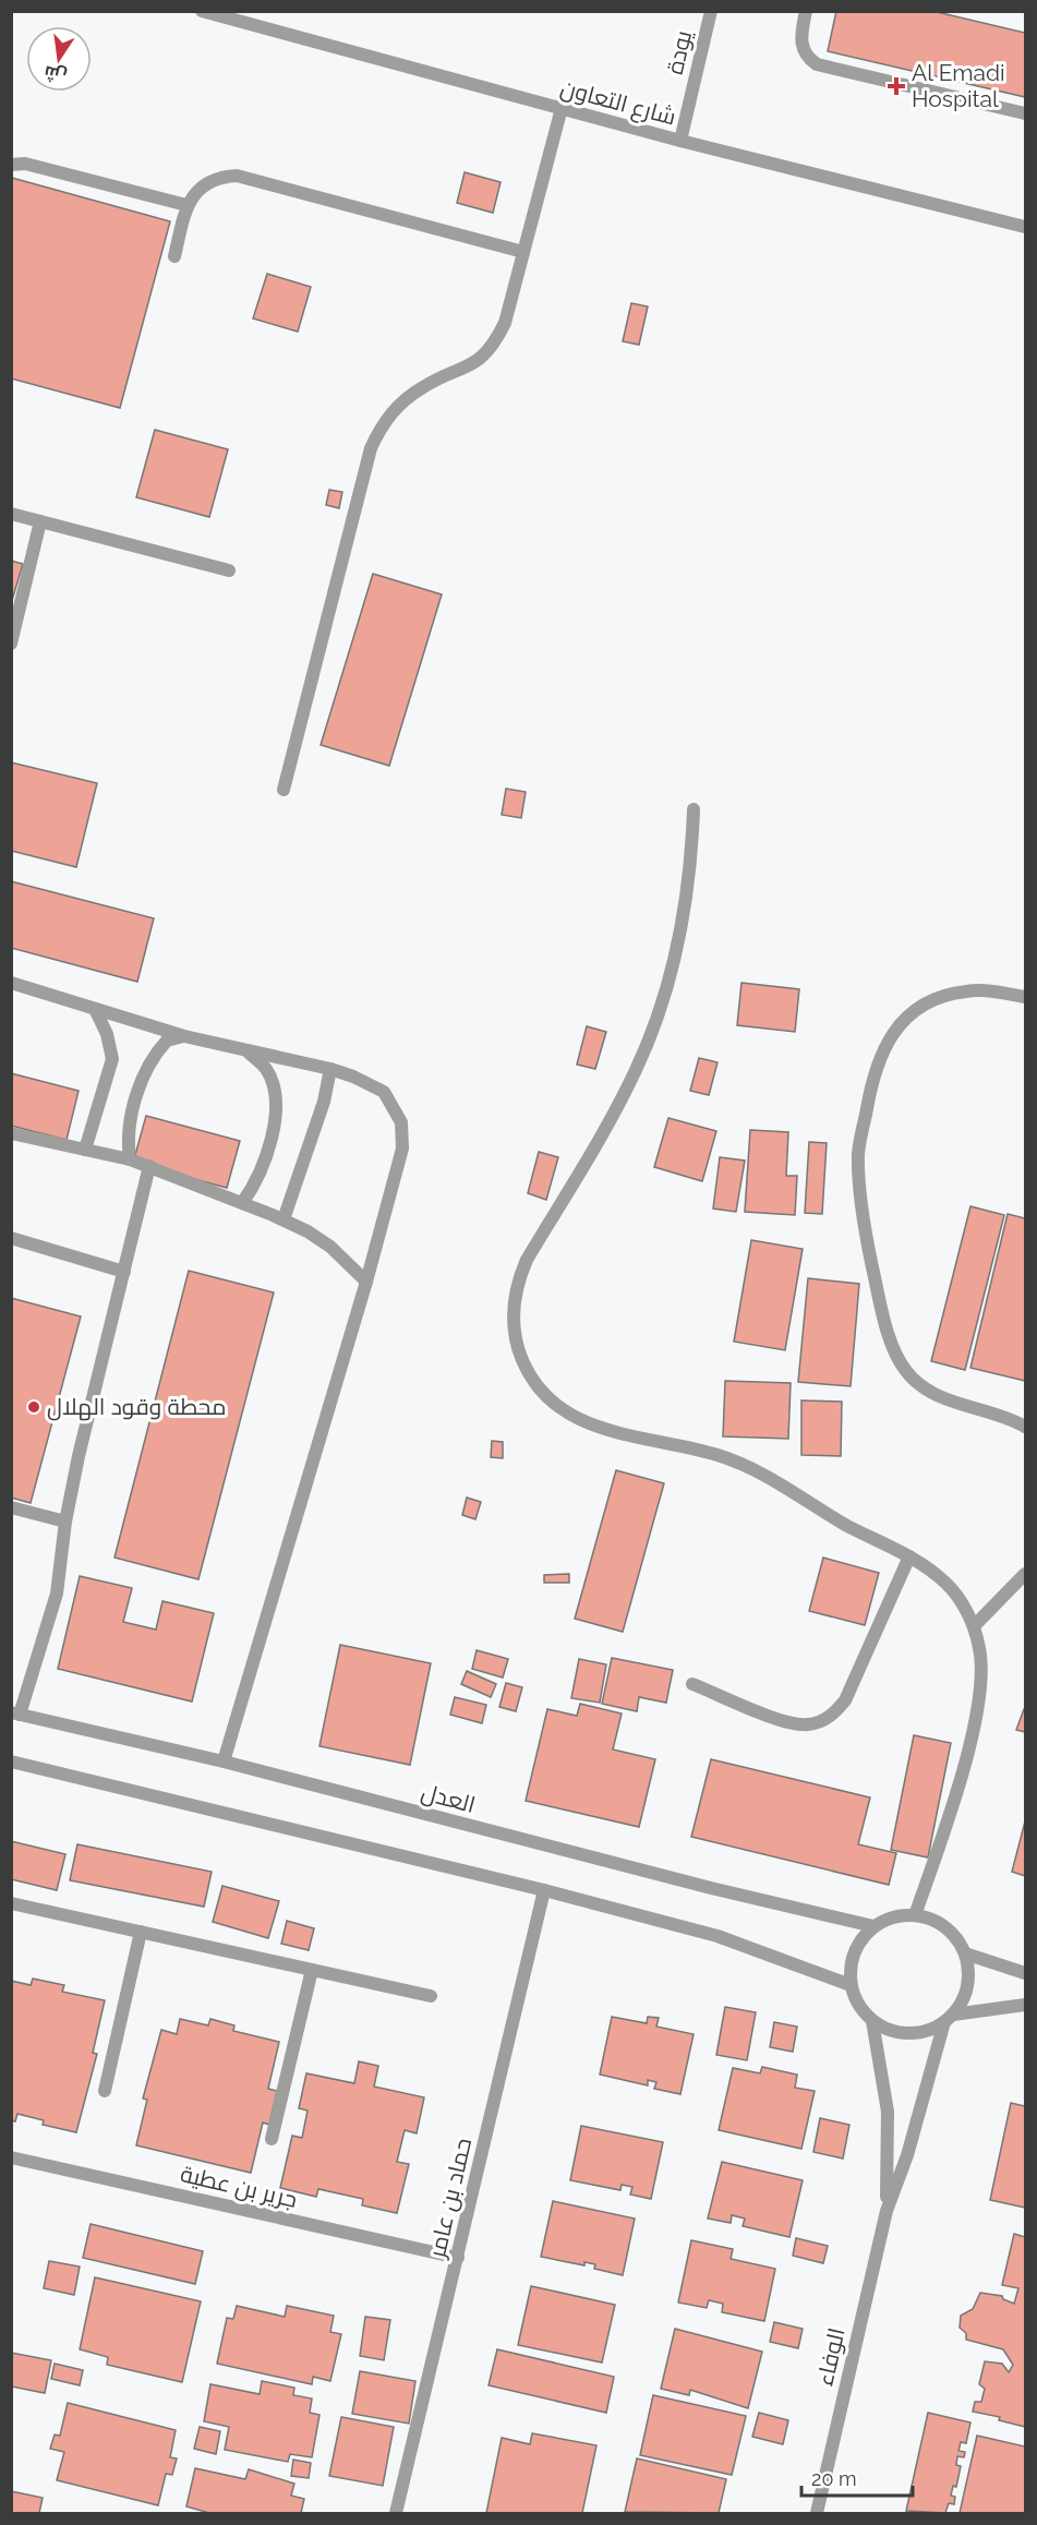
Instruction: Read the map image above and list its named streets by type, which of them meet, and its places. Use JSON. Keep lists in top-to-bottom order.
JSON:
{
  "streets": {
    "street": [
      "يودة",
      "شارع التعاون",
      "العدل",
      "جرير بن عطية",
      "حماد بن عامر",
      "الوفاء"
    ]
  },
  "crossings": [
    ["يودة", "شارع التعاون"],
    ["العدل", "الوفاء"],
    ["جرير بن عطية", "حماد بن عامر"]
  ],
  "places": {
    "health": ["Al Emadi Hospital"],
    "other": ["محطة وقود الهلال"]
  },
  "scale_bar": "20 m",
  "north": "bottom"
}
